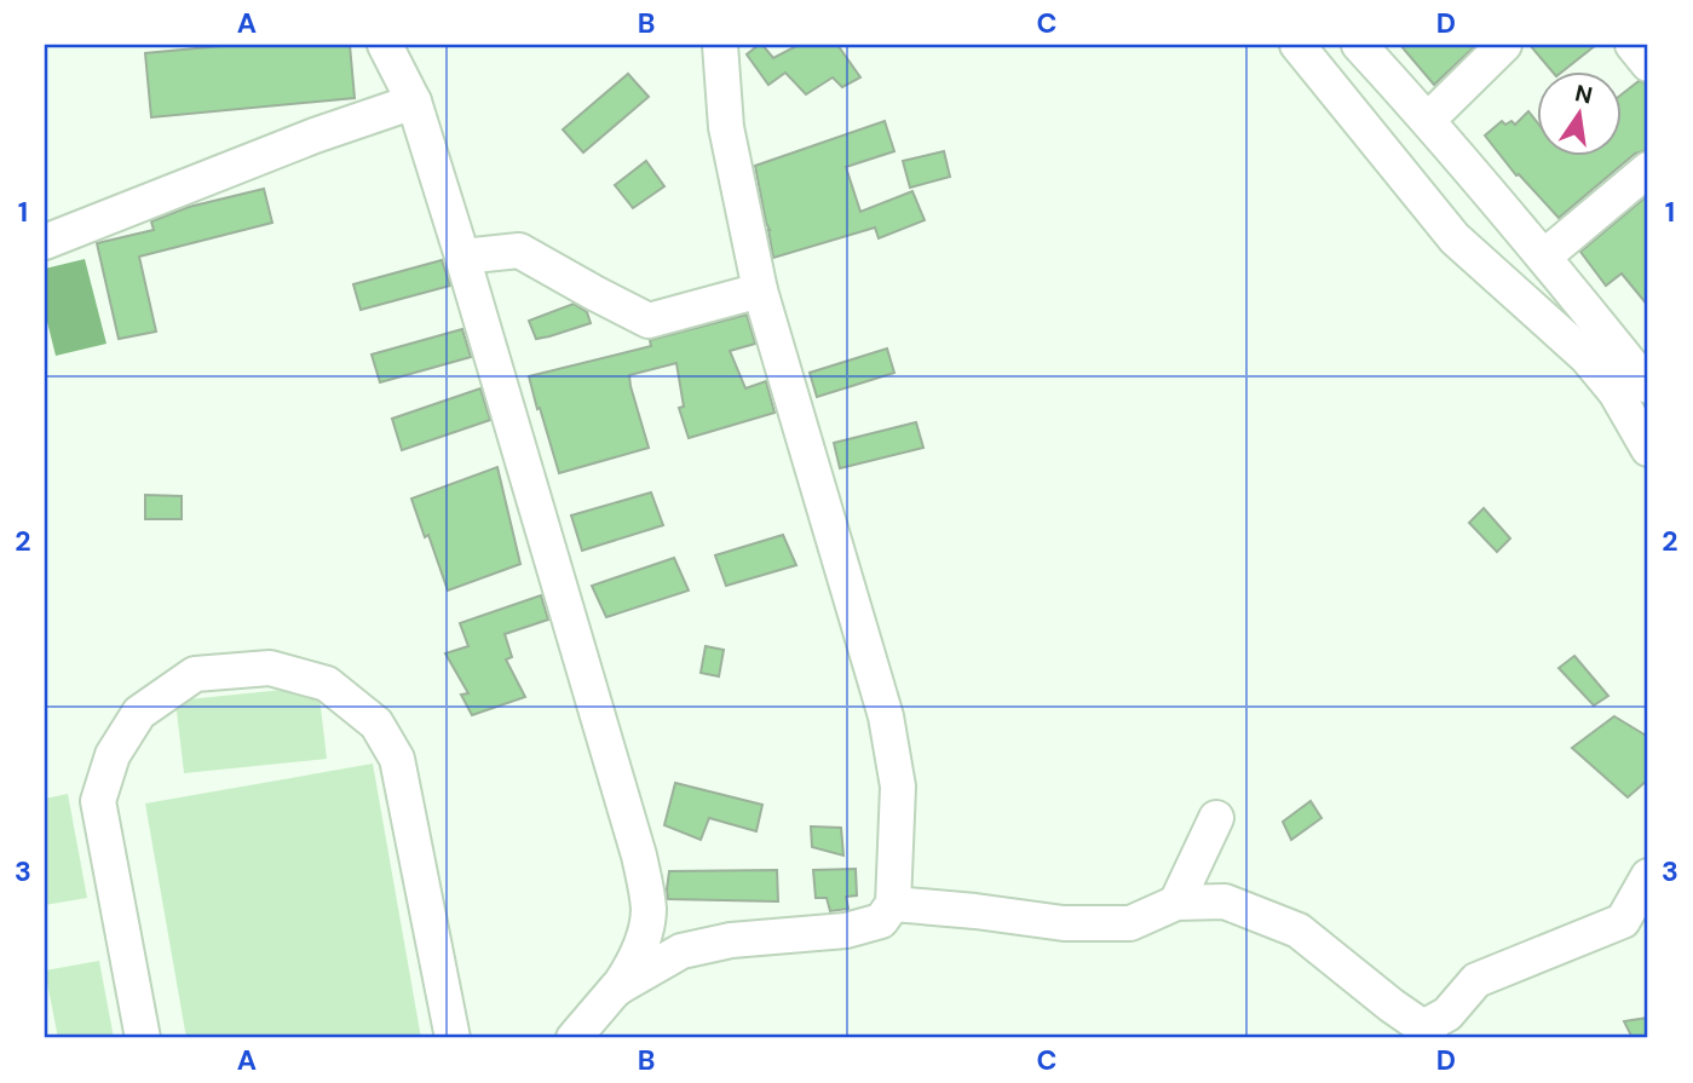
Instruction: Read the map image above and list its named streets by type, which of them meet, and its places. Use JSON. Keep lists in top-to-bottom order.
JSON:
{
  "north": "top",
  "grid": {
    "columns": [
      "A",
      "B",
      "C",
      "D"
    ],
    "rows": ["1", "2", "3"]
  }
}
